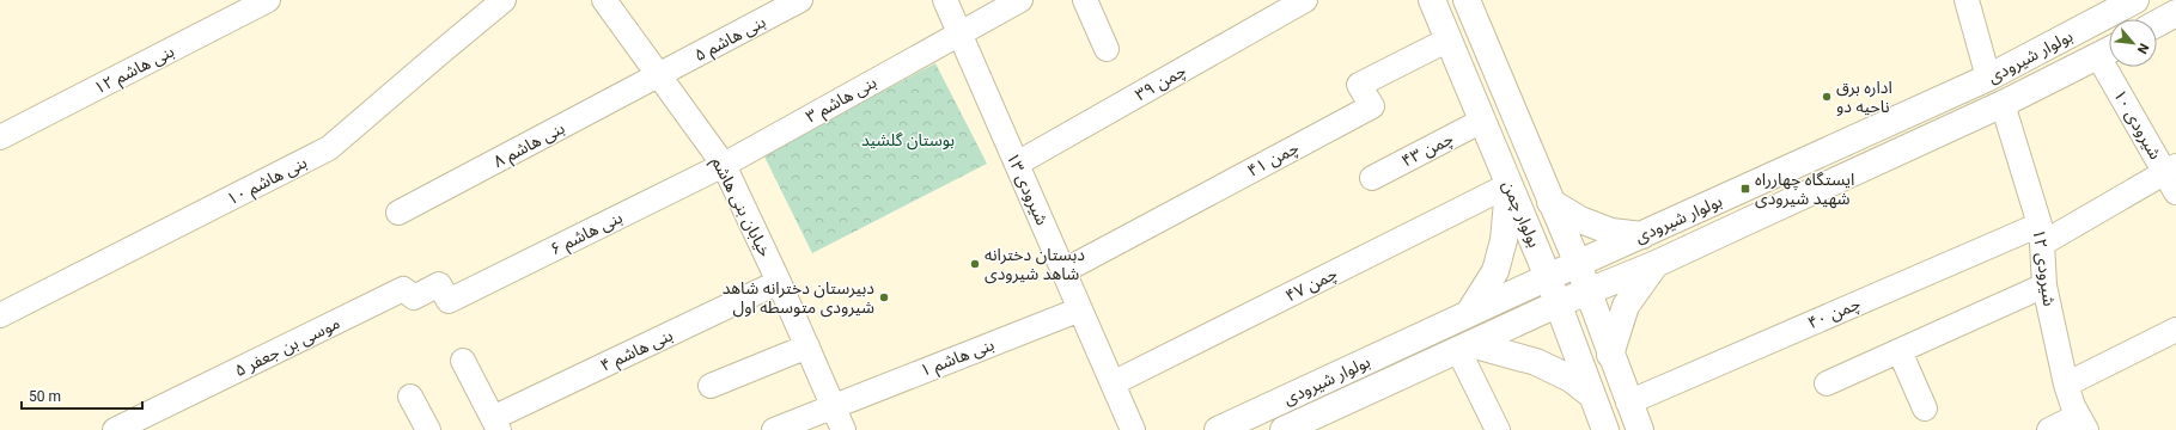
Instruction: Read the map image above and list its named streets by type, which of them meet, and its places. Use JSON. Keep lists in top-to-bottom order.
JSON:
{
  "streets": {
    "main road": ["بولوار شیرودی", "بولوار چمن"],
    "street": [
      "بنی هاشم ۵",
      "بنی هاشم ۱۲",
      "چمن ۳۹",
      "بنی هاشم ۳",
      "شیرودی ۱۰",
      "بنی هاشم ۸",
      "چمن ۴۳",
      "چمن ۴۱",
      "بنی هاشم ۱۰",
      "شیرودی ۱۳",
      "خیابان بنی هاشم",
      "بنی هاشم ۶",
      "شیرودی ۱۲",
      "چمن ۴۷",
      "چمن ۴۰",
      "موسی بن جعفر ۵",
      "بنی هاشم ۴",
      "بنی هاشم ۱"
    ]
  },
  "crossings": [
    ["بنی هاشم ۵", "بنی هاشم ۸"],
    ["بنی هاشم ۵", "خیابان بنی هاشم"],
    ["بولوار شیرودی", "بولوار چمن"],
    ["بولوار شیرودی", "شیرودی ۱۲"],
    ["چمن ۳۹", "شیرودی ۱۳"],
    ["بنی هاشم ۳", "شیرودی ۱۳"],
    ["بنی هاشم ۳", "خیابان بنی هاشم"],
    ["بنی هاشم ۳", "بنی هاشم ۶"],
    ["شیرودی ۱۰", "چمن ۴۰"],
    ["بنی هاشم ۸", "خیابان بنی هاشم"],
    ["چمن ۴۳", "بولوار چمن"],
    ["چمن ۴۱", "شیرودی ۱۳"],
    ["چمن ۴۱", "بولوار چمن"],
    ["شیرودی ۱۳", "چمن ۴۷"],
    ["شیرودی ۱۳", "بنی هاشم ۱"],
    ["خیابان بنی هاشم", "بنی هاشم ۶"],
    ["خیابان بنی هاشم", "بنی هاشم ۴"],
    ["خیابان بنی هاشم", "بنی هاشم ۱"],
    ["بولوار چمن", "چمن ۴۷"],
    ["بولوار چمن", "چمن ۴۰"],
    ["بنی هاشم ۶", "موسی بن جعفر ۵"],
    ["شیرودی ۱۲", "چمن ۴۰"]
  ],
  "parks": ["بوستان گلشید"],
  "places": {
    "other": ["اداره برق ناحیه دو", "دبستان دخترانه شاهد شیرودی", "دبیرستان دخترانه شاهد شیرودی متوسطه اول"],
    "transit": ["ایستگاه چهارراه شهید شیرودی"]
  },
  "scale_bar": "50 m",
  "north": "bottom right"
}
